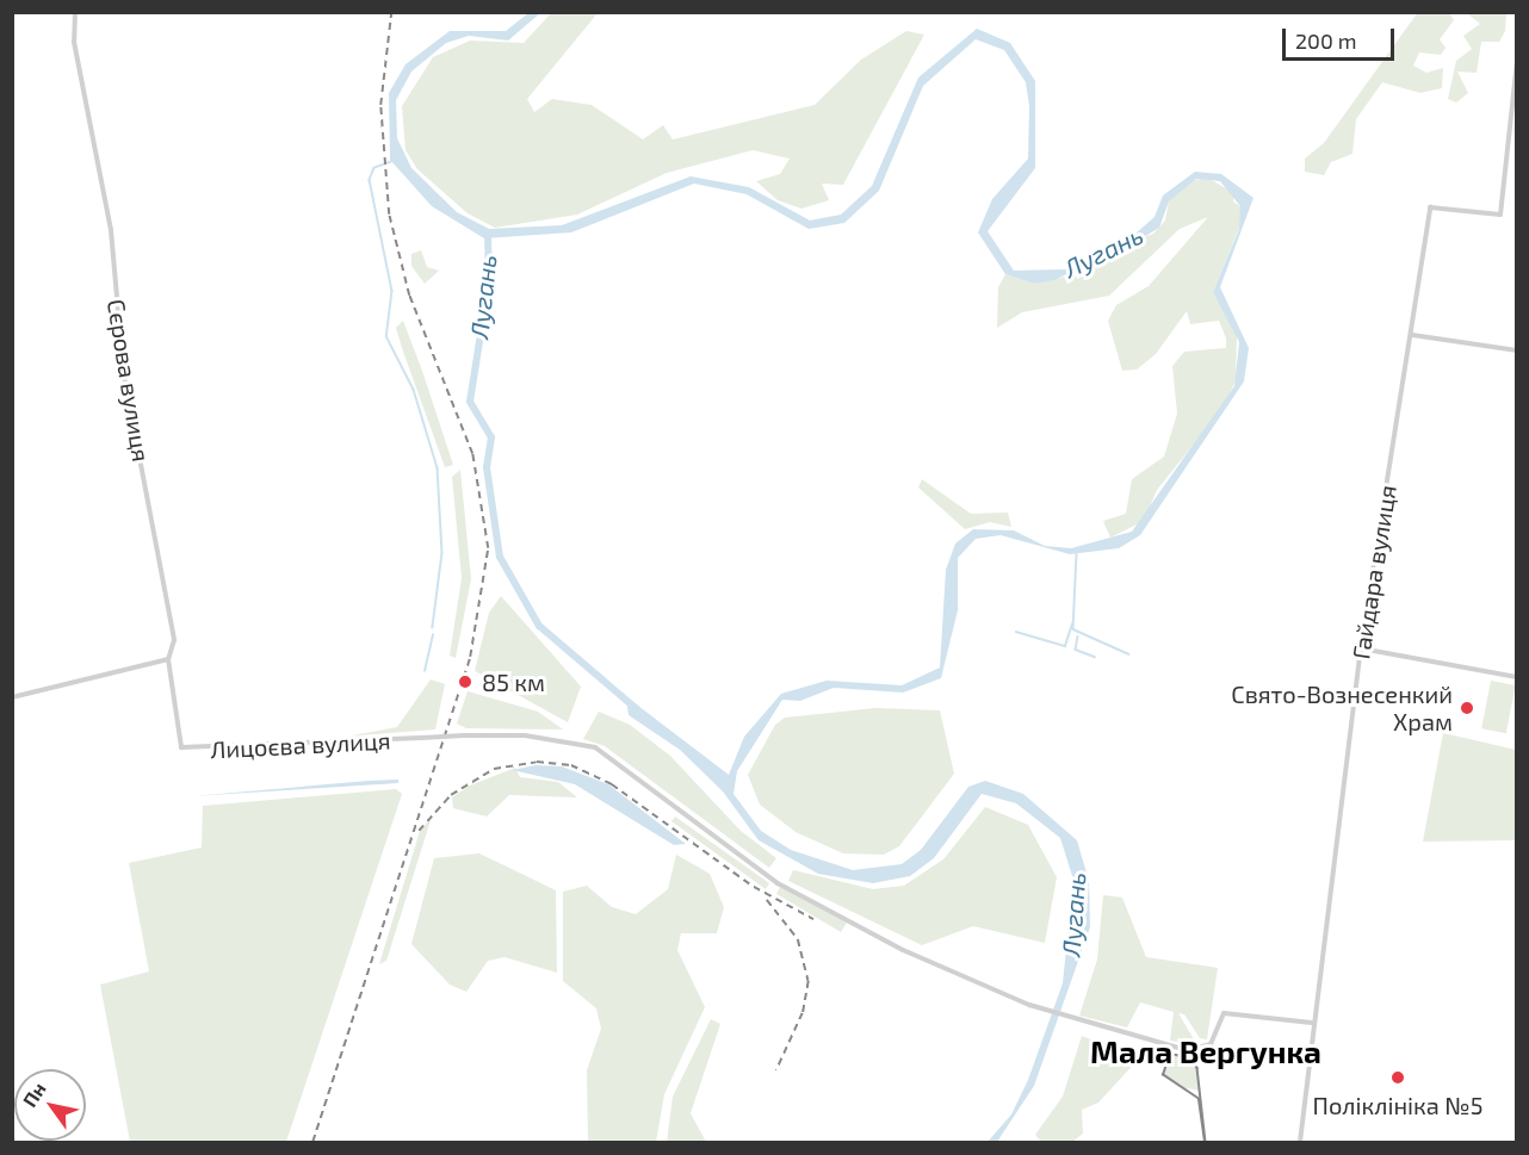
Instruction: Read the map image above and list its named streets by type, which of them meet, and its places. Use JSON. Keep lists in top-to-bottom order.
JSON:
{
  "streets": {
    "street": ["Сєрова вулиця", "Гайдара вулиця", "Лицоєва вулиця"]
  },
  "crossings": [
    ["Сєрова вулиця", "Лицоєва вулиця"],
    ["Гайдара вулиця", "Лицоєва вулиця"]
  ],
  "districts": ["Мала Вергунка"],
  "water": ["Лугань"],
  "places": ["85 км", "Свято-Вознесенкий Храм", "Поліклініка №5"],
  "scale_bar": "200 m",
  "north": "top left"
}
